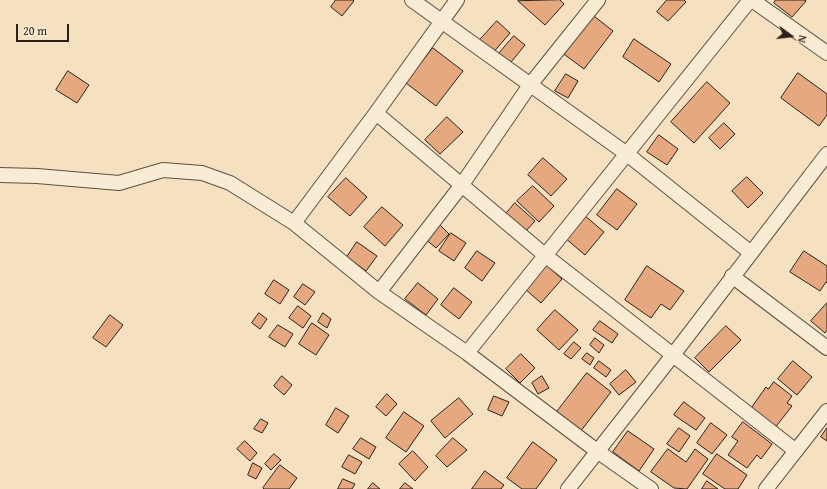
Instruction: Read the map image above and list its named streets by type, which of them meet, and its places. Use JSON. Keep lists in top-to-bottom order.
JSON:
{
  "scale_bar": "20 m",
  "north": "right"
}
